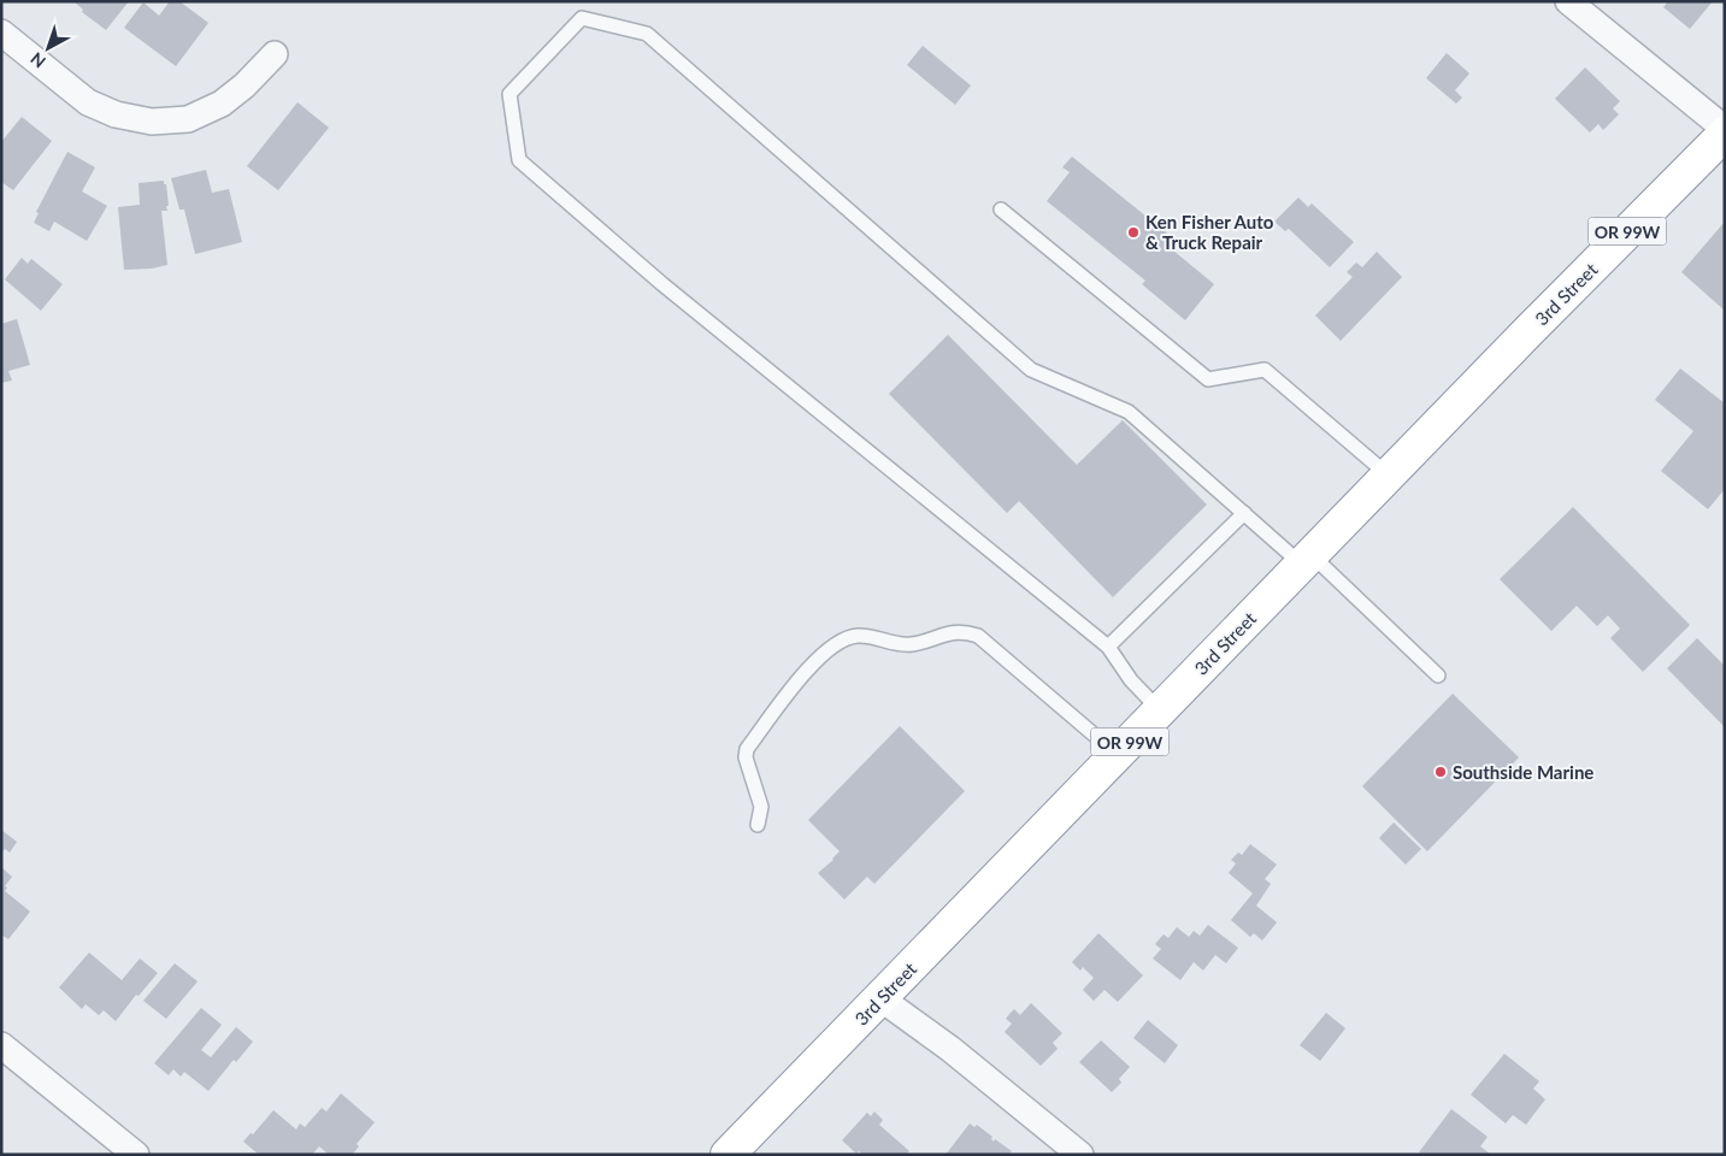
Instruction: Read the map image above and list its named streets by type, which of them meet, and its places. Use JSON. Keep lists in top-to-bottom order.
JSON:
{
  "streets": {
    "highway": ["OR 99W", "3rd Street"]
  },
  "places": ["Ken Fisher Auto & Truck Repair", "Southside Marine"],
  "north": "bottom left"
}
